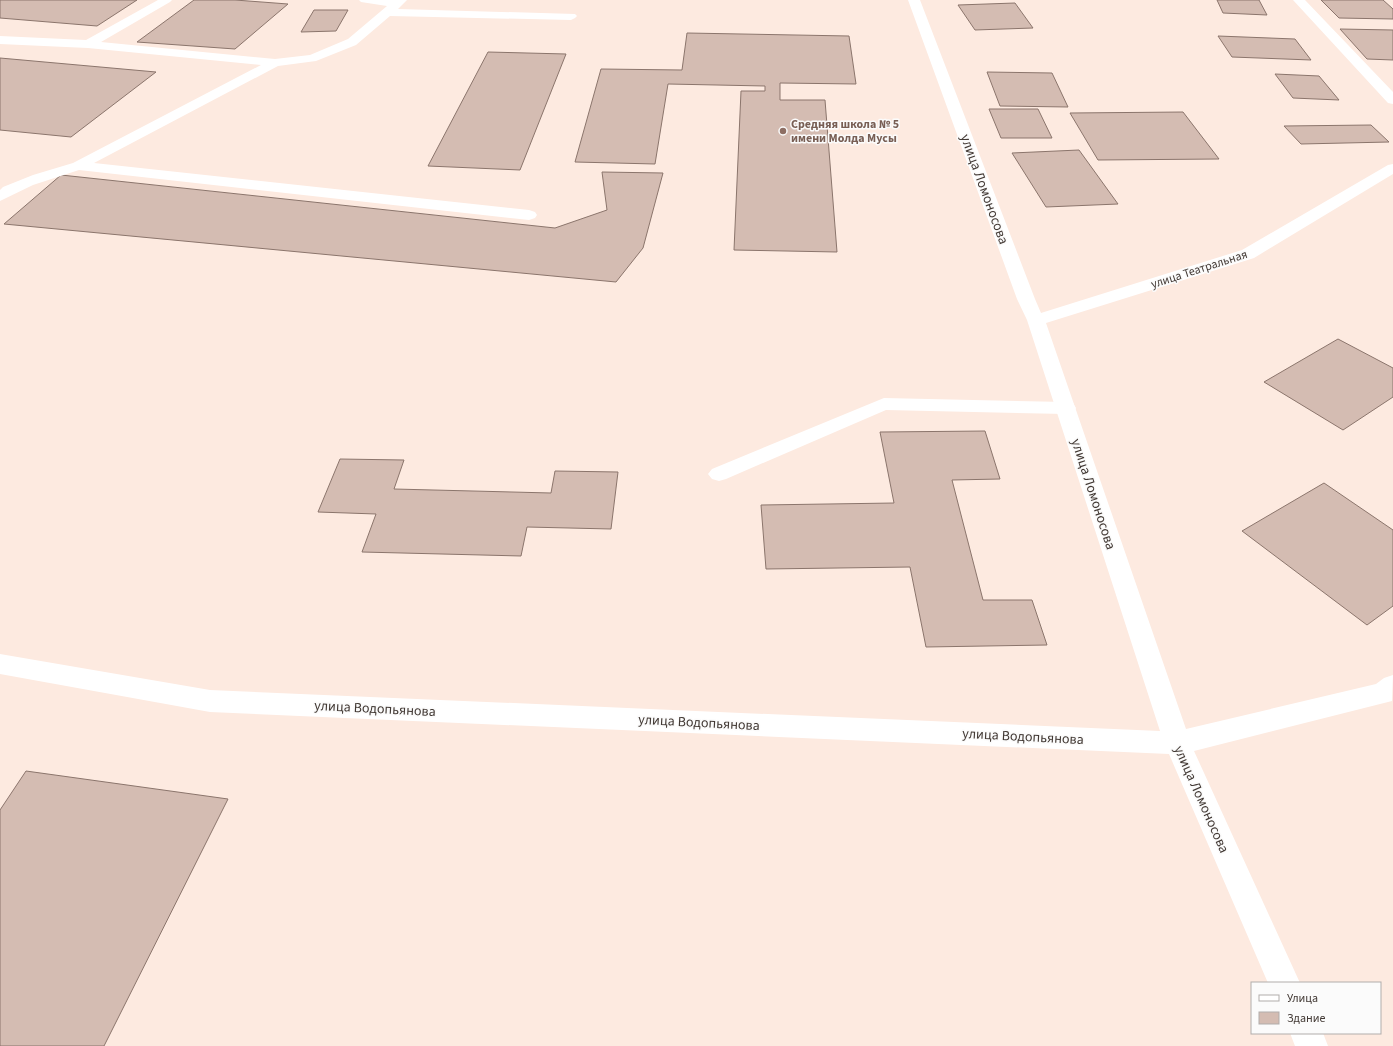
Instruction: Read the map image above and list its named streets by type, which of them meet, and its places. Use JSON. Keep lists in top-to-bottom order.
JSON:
{
  "streets": {
    "street": ["улица Ломоносова", "улица Театральная", "улица Водопьянова"]
  },
  "crossings": [
    ["улица Ломоносова", "улица Театральная"],
    ["улица Ломоносова", "улица Водопьянова"]
  ],
  "places": ["Средняя школа № 5 имени Молда Мусы"],
  "legend": ["Улица", "Здание"]
}
